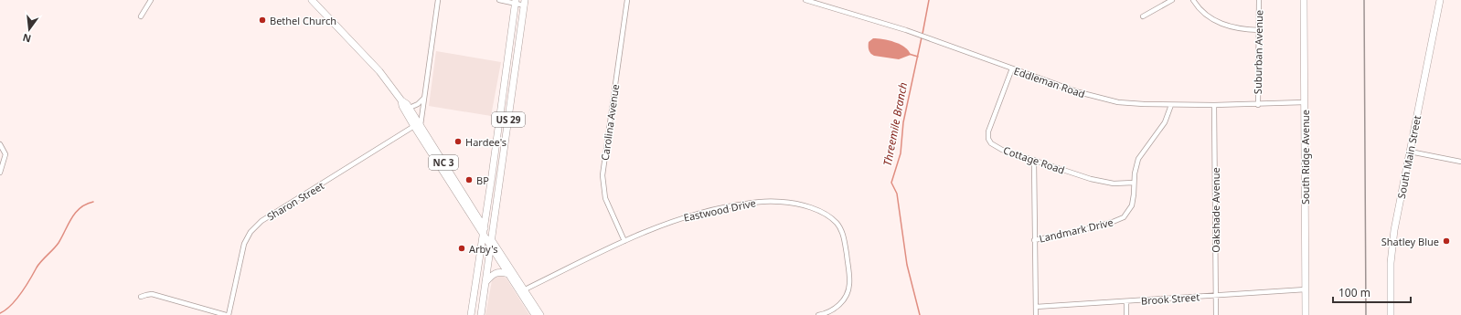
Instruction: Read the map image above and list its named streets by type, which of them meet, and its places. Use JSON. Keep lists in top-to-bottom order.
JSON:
{
  "streets": {
    "main road": [
      "US 29",
      "South Ridge Avenue",
      "South Main Street",
      "NC 3"
    ],
    "street": [
      "Suburban Avenue",
      "Eddleman Road",
      "Carolina Avenue",
      "Cottage Road",
      "Sharon Street",
      "Eastwood Drive",
      "Oakshade Avenue",
      "Landmark Drive",
      "Brook Street"
    ]
  },
  "crossings": [
    ["Suburban Avenue", "Eddleman Road"],
    ["Eddleman Road", "South Ridge Avenue"],
    ["Eddleman Road", "Cottage Road"],
    ["Eddleman Road", "Oakshade Avenue"],
    ["Eddleman Road", "Landmark Drive"],
    ["US 29", "NC 3"],
    ["Carolina Avenue", "Eastwood Drive"],
    ["South Ridge Avenue", "Brook Street"],
    ["Cottage Road", "Landmark Drive"],
    ["NC 3", "Sharon Street"],
    ["NC 3", "Eastwood Drive"],
    ["Oakshade Avenue", "Brook Street"]
  ],
  "water": ["Threemile Branch"],
  "places": [
    "Bethel Church",
    "Hardee's",
    "BP",
    "Shatley Blue",
    "Arby's"
  ],
  "scale_bar": "100 m",
  "north": "bottom"
}
